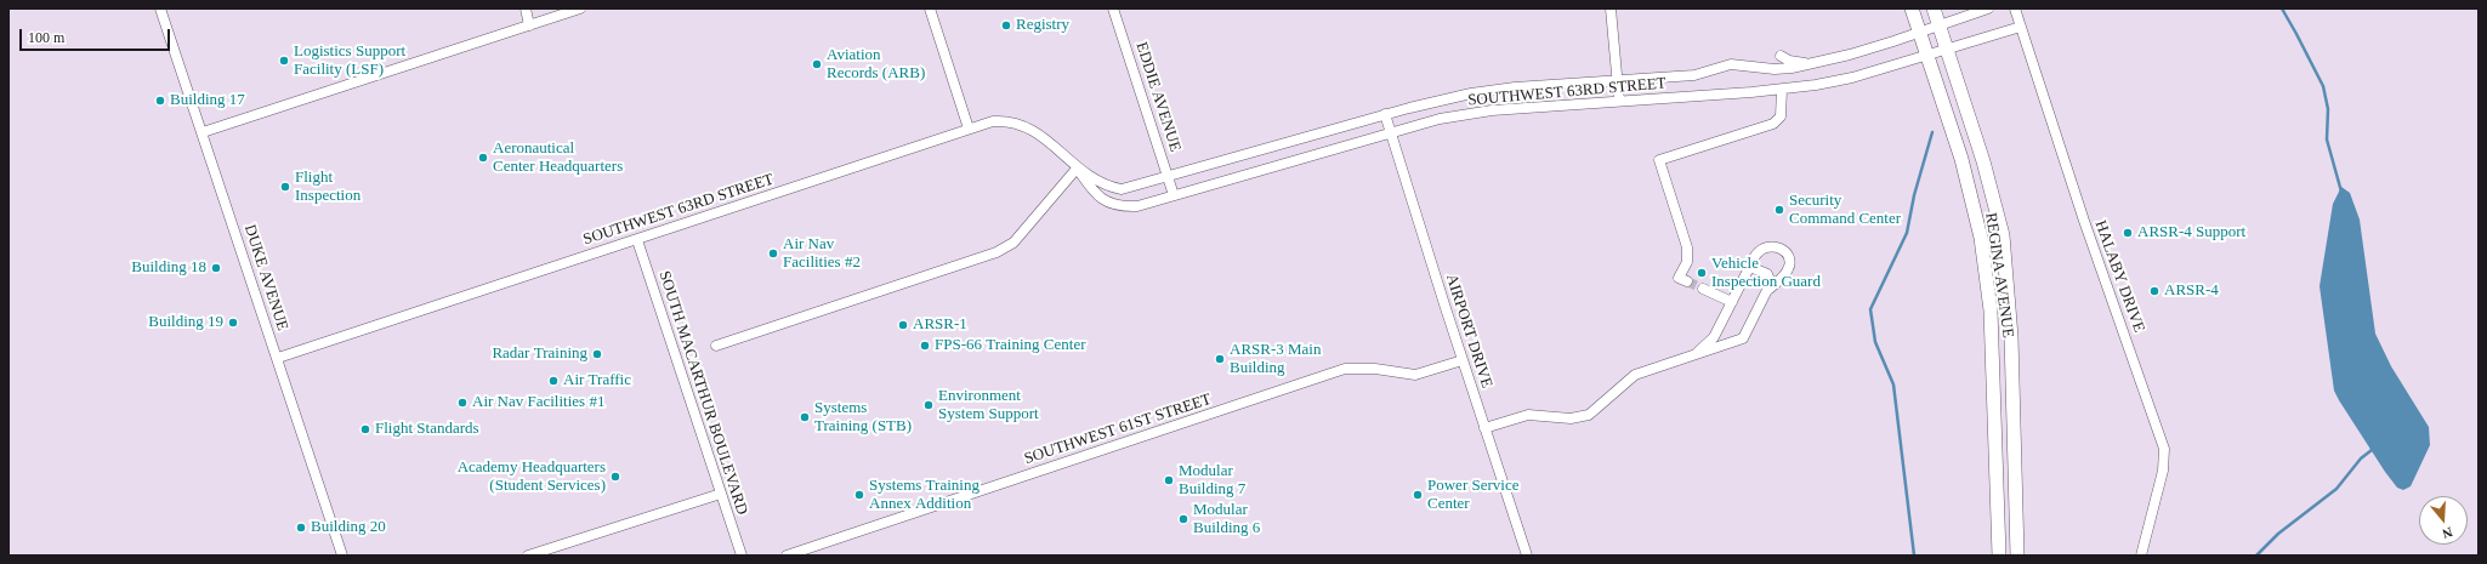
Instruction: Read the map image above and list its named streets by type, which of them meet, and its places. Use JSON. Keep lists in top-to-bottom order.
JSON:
{
  "streets": {
    "main road": ["REGINA AVENUE"],
    "street": [
      "SOUTHWEST 63RD STREET",
      "EDDIE AVENUE",
      "HALABY DRIVE",
      "DUKE AVENUE",
      "AIRPORT DRIVE",
      "SOUTH MACARTHUR BOULEVARD",
      "SOUTHWEST 61ST STREET"
    ]
  },
  "crossings": [
    ["SOUTHWEST 63RD STREET", "EDDIE AVENUE"],
    ["SOUTHWEST 63RD STREET", "REGINA AVENUE"],
    ["SOUTHWEST 63RD STREET", "HALABY DRIVE"],
    ["SOUTHWEST 63RD STREET", "DUKE AVENUE"],
    ["SOUTHWEST 63RD STREET", "AIRPORT DRIVE"],
    ["SOUTHWEST 63RD STREET", "SOUTH MACARTHUR BOULEVARD"],
    ["AIRPORT DRIVE", "SOUTHWEST 61ST STREET"]
  ],
  "places": [
    "Registry",
    "Logistics Support Facility (LSF)",
    "Aviation Records (ARB)",
    "Building 17",
    "Aeronautical Center Headquarters",
    "Flight Inspection",
    "Security Command Center",
    "ARSR-4 Support",
    "Air Nav Facilities #2",
    "Building 18",
    "Vehicle Inspection Guard",
    "ARSR-4",
    "Building 19",
    "ARSR-1",
    "FPS-66 Training Center",
    "Radar Training",
    "ARSR-3 Main Building",
    "Air Traffic",
    "Air Nav Facilities #1",
    "Environment System Support",
    "Systems Training (STB)",
    "Flight Standards",
    "Academy Headquarters (Student Services)",
    "Modular Building 7",
    "Systems Training Annex Addition",
    "Power Service Center",
    "Modular Building 6",
    "Building 20"
  ],
  "scale_bar": "100 m",
  "north": "bottom"
}
